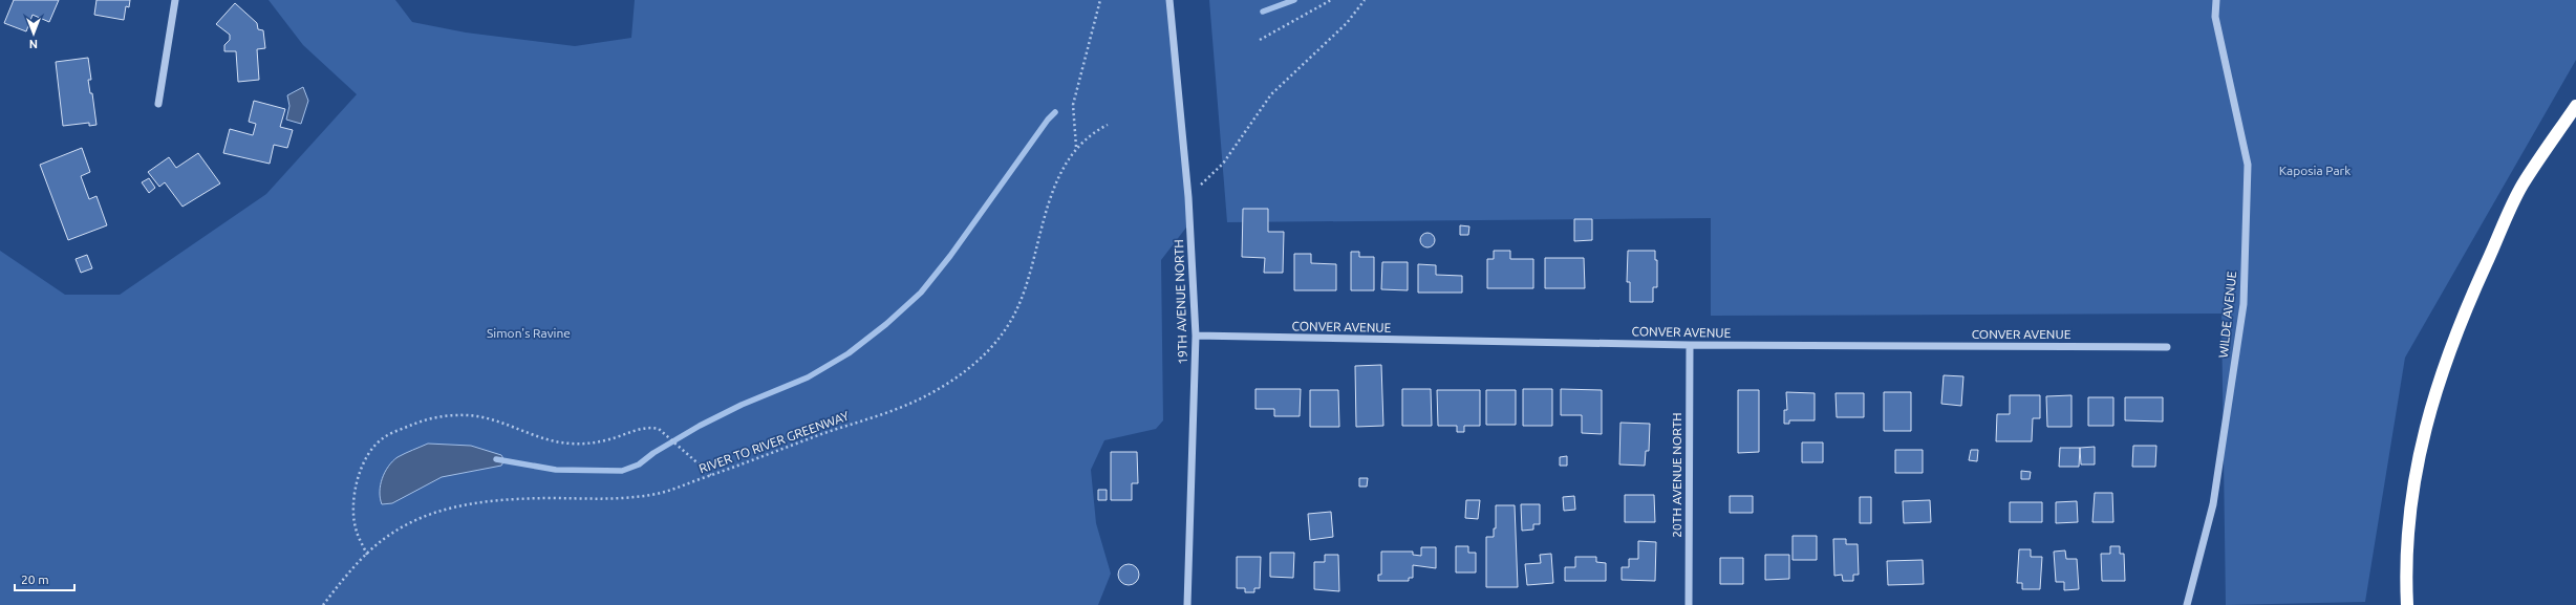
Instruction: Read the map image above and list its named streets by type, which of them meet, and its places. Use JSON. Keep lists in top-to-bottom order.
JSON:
{
  "streets": {
    "street": [
      "19TH AVENUE NORTH",
      "WILDE AVENUE",
      "CONVER AVENUE",
      "20TH AVENUE NORTH"
    ],
    "path": ["RIVER TO RIVER GREENWAY"]
  },
  "crossings": [
    ["19TH AVENUE NORTH", "CONVER AVENUE"],
    ["CONVER AVENUE", "20TH AVENUE NORTH"]
  ],
  "parks": ["Kaposia Park", "Simon's Ravine"],
  "scale_bar": "20 m",
  "north": "bottom"
}
